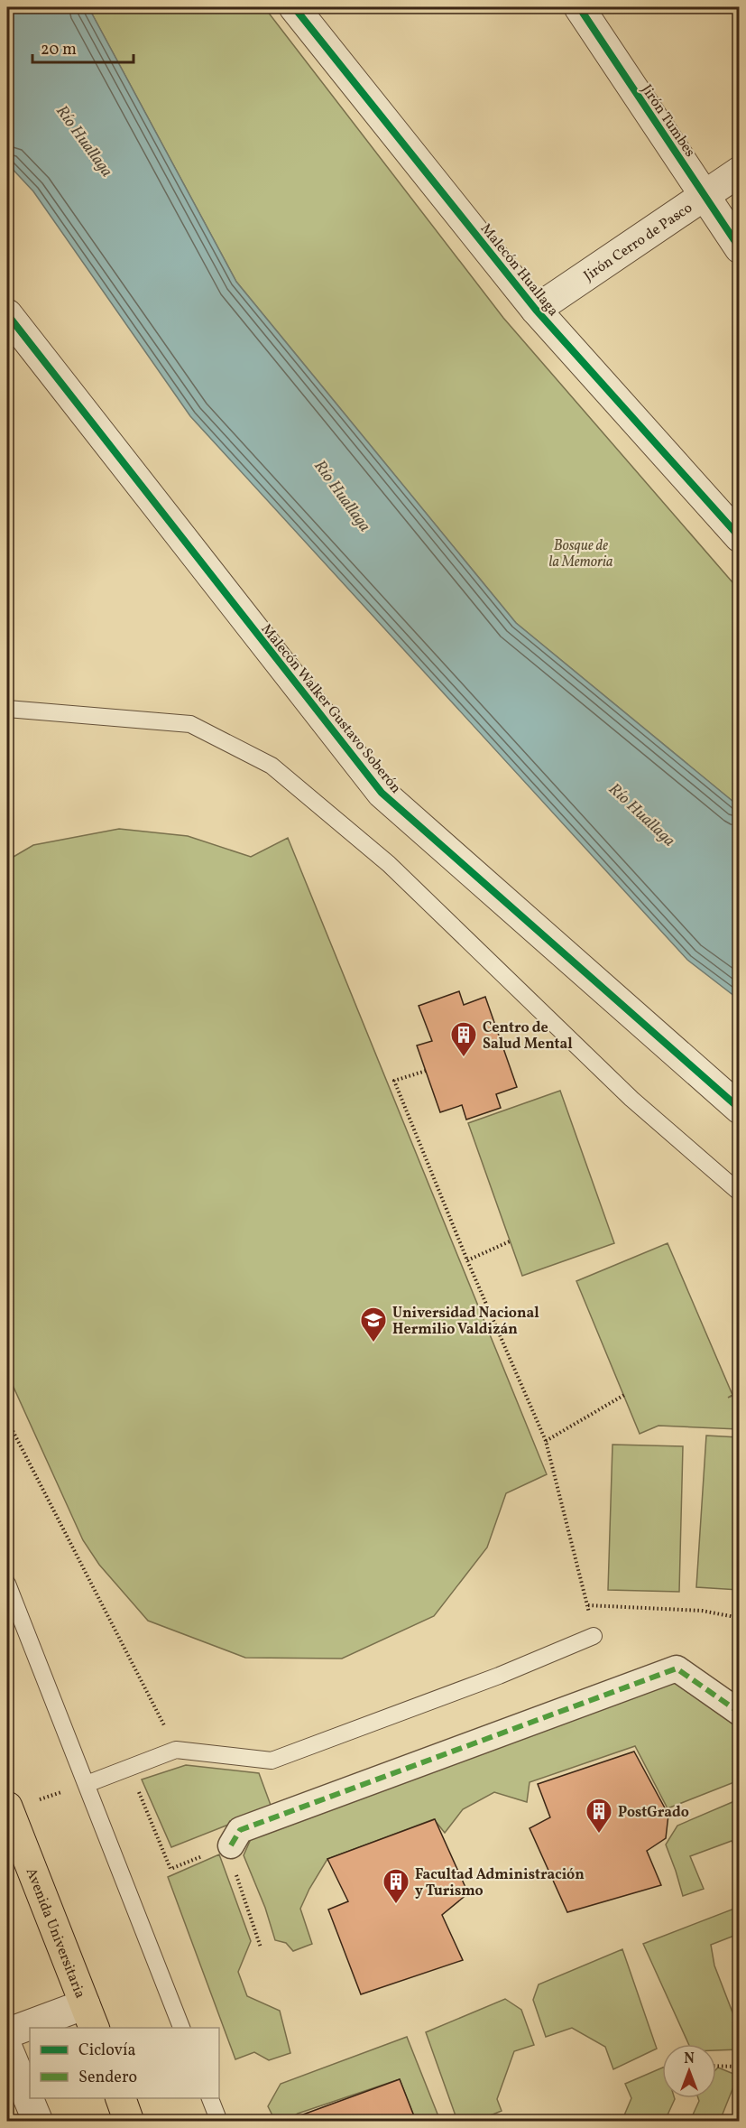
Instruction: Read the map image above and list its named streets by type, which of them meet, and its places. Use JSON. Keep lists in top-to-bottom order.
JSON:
{
  "streets": {
    "highway": ["Avenida Universitaria"],
    "street": [
      "Jirón Tumbes",
      "Jirón Cerro de Pasco",
      "Malecón Huallaga",
      "Malecón Walker Gustavo Soberón"
    ]
  },
  "crossings": [
    ["Jirón Tumbes", "Jirón Cerro de Pasco"],
    ["Jirón Cerro de Pasco", "Malecón Huallaga"]
  ],
  "water": ["Río Huallaga"],
  "parks": ["Bosque de la Memoria"],
  "places": {
    "building": ["Centro de Salud Mental", "PostGrado", "Facultad Administración y Turismo"],
    "school or university": ["Universidad Nacional Hermilio Valdizán"]
  },
  "legend": ["Ciclovía", "Sendero"],
  "scale_bar": "20 m",
  "north": "top"
}
